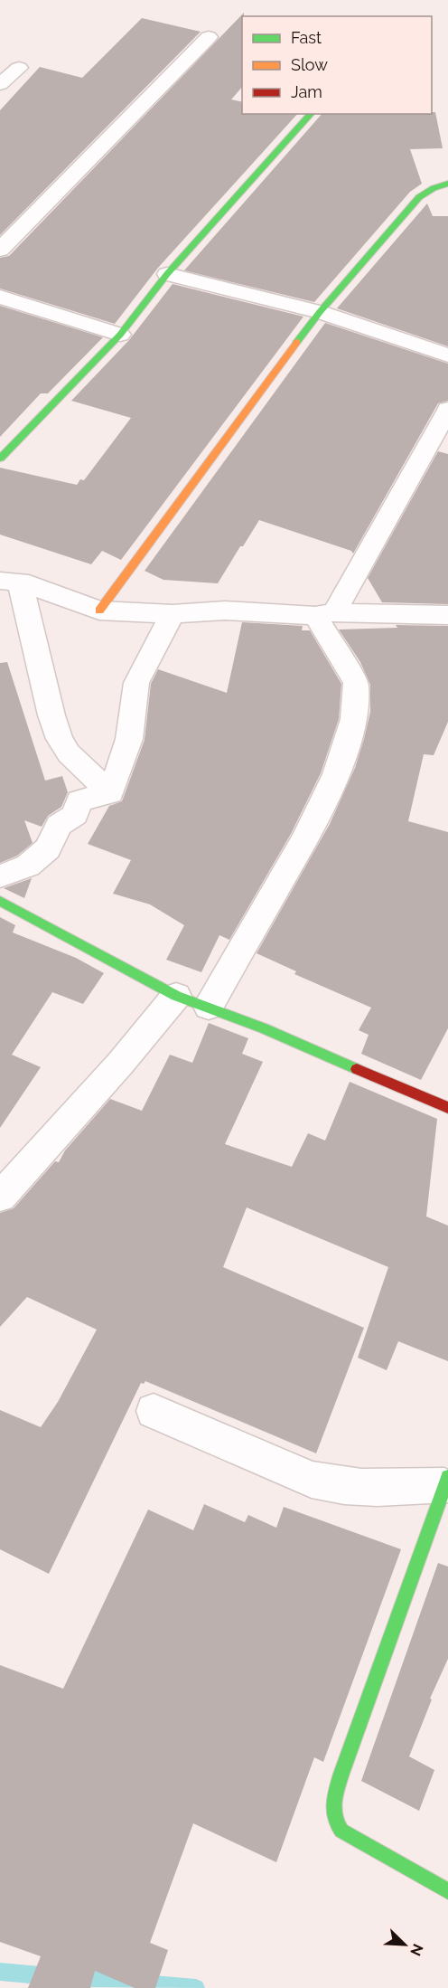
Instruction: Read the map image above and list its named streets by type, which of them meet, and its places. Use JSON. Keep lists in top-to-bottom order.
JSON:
{
  "legend": ["Fast", "Slow", "Jam"],
  "north": "bottom right"
}
